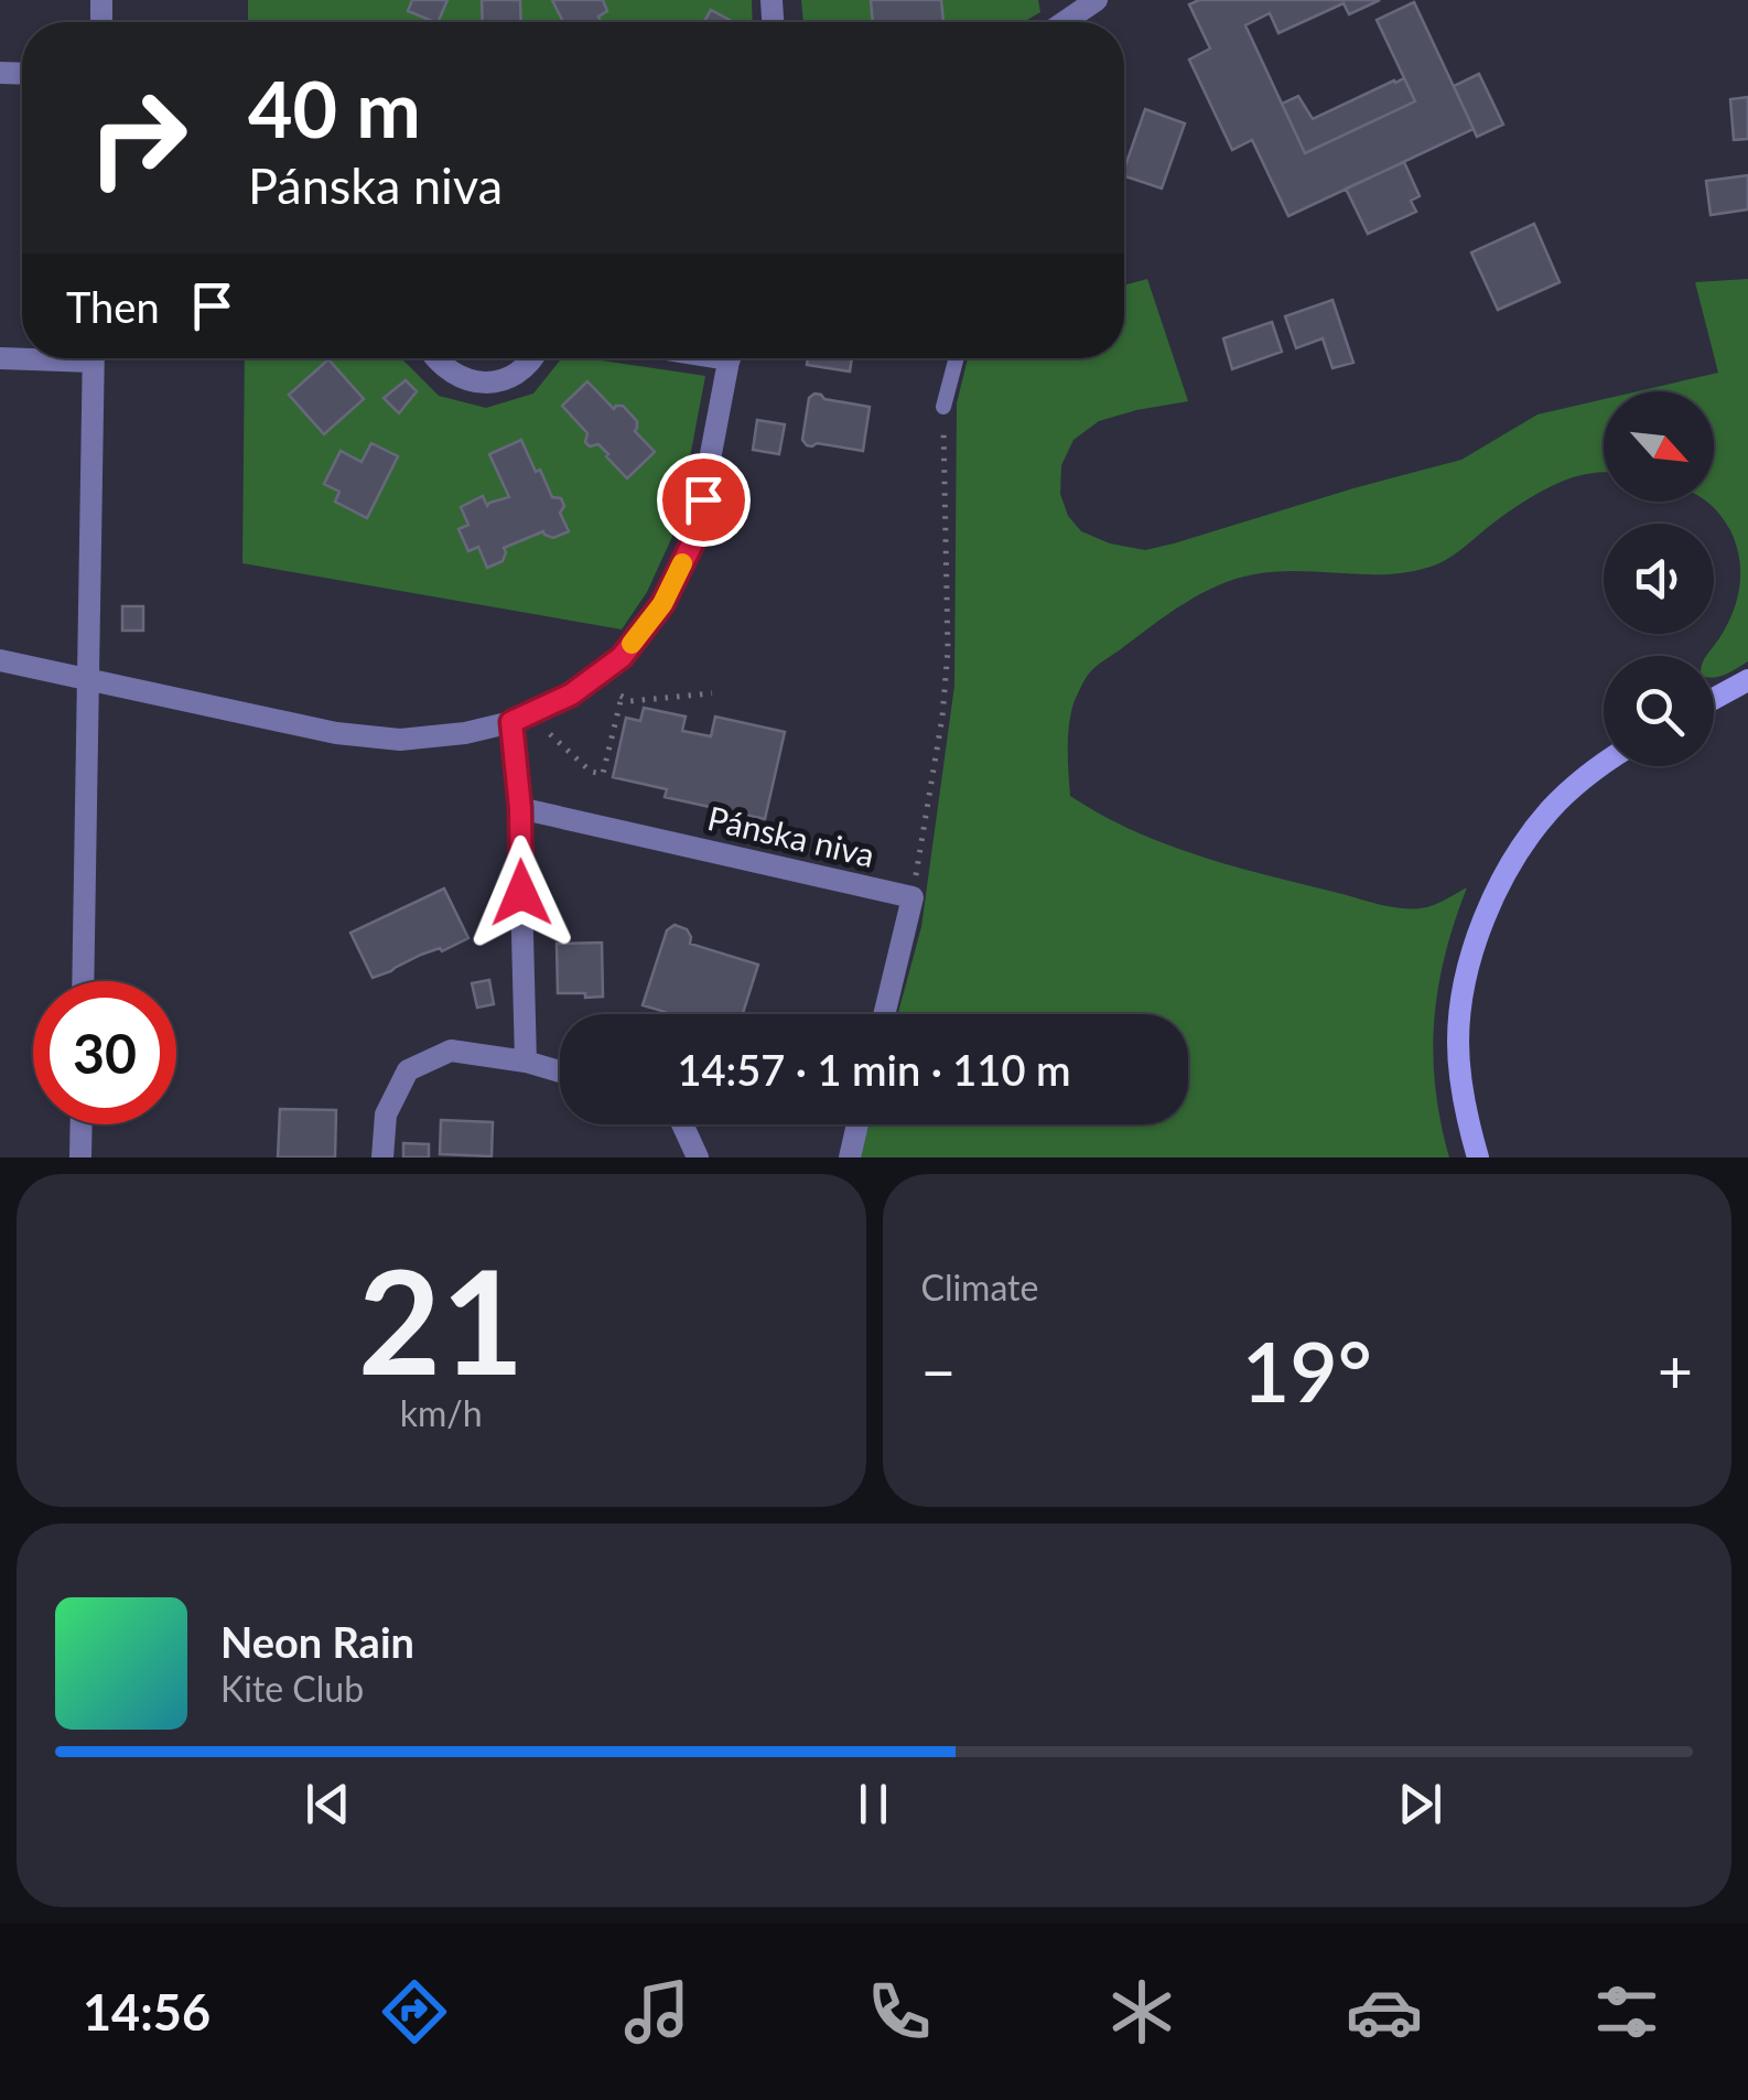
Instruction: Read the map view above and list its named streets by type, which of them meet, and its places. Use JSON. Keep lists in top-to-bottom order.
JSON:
{
  "streets": {
    "street": ["Pánska niva"]
  },
  "north": "bottom right",
  "page": {
    "turn": ["40 m", "Pánska niva"],
    "then": "Then",
    "limit": "30",
    "trip": "14:57 · 1 min · 110 m",
    "tile": [
      ["21", "km/h"],
      "Climate"
    ],
    "heat": ["−", "19°", "+"],
    "song": ["Neon Rain", "Kite Club"],
    "tabs": "14:56"
  }
}
